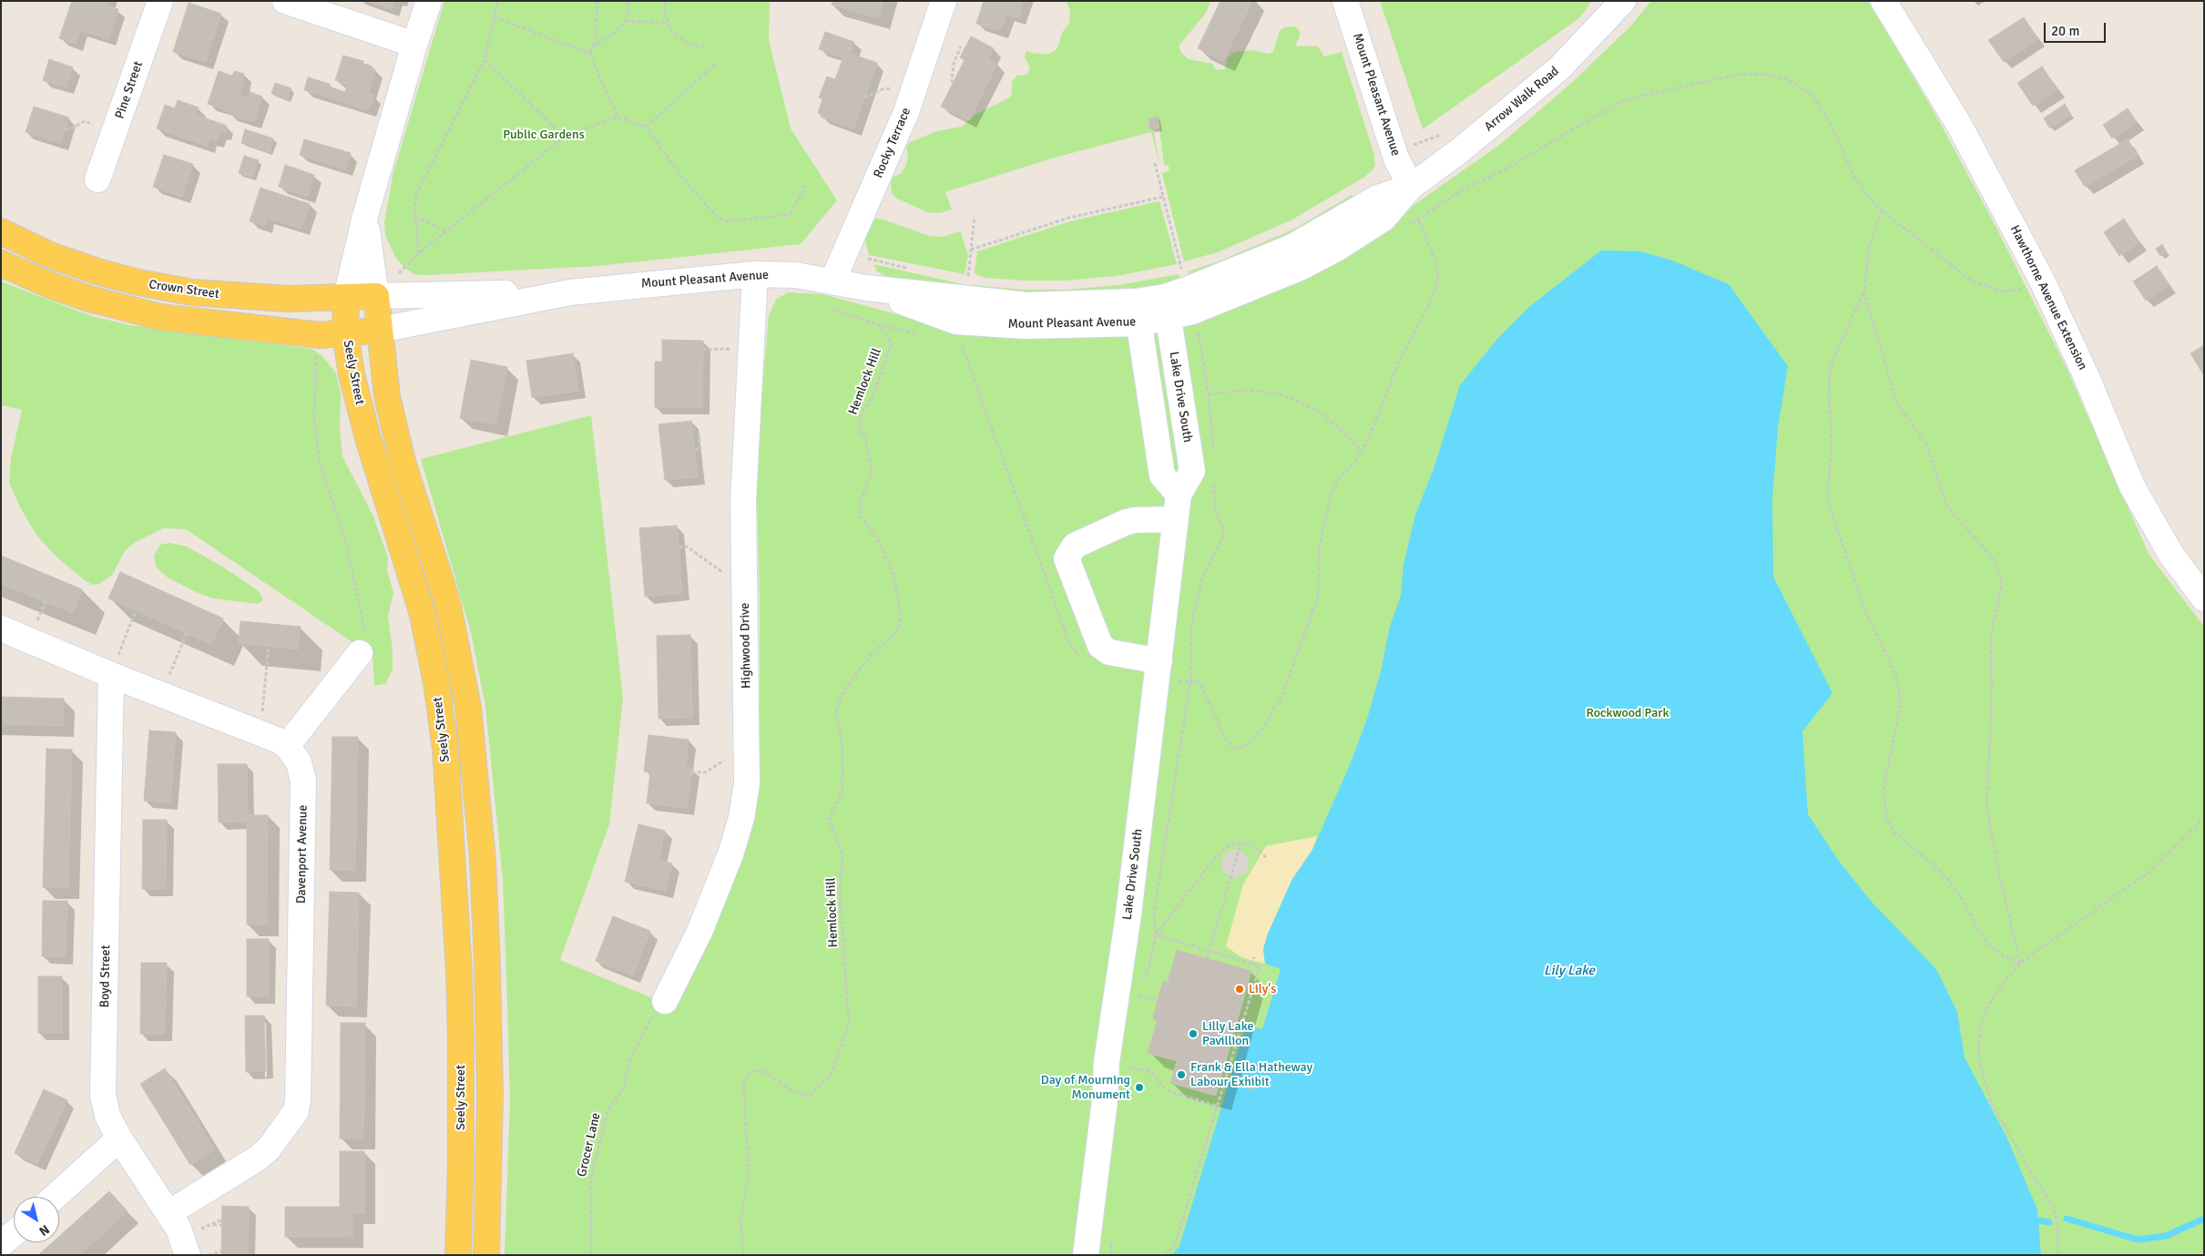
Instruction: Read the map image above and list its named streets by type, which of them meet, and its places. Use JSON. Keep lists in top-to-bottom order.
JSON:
{
  "streets": {
    "main road": ["Mount Pleasant Avenue", "Crown Street", "Seely Street"],
    "street": [
      "Pine Street",
      "Arrow Walk Road",
      "Rocky Terrace",
      "Hawthorne Avenue Extension",
      "Lake Drive South",
      "Highwood Drive",
      "Davenport Avenue",
      "Boyd Street"
    ],
    "path": ["Hemlock Hill", "Grocer Lane"]
  },
  "crossings": [
    ["Mount Pleasant Avenue", "Arrow Walk Road"],
    ["Mount Pleasant Avenue", "Rocky Terrace"],
    ["Mount Pleasant Avenue", "Crown Street"],
    ["Mount Pleasant Avenue", "Seely Street"],
    ["Mount Pleasant Avenue", "Lake Drive South"],
    ["Mount Pleasant Avenue", "Highwood Drive"],
    ["Crown Street", "Seely Street"],
    ["Highwood Drive", "Grocer Lane"],
    ["Davenport Avenue", "Boyd Street"]
  ],
  "water": ["Lily Lake"],
  "parks": ["Public Gardens", "Rockwood Park"],
  "places": [
    "Lily's",
    "Lilly Lake Pavillion",
    "Frank & Ella Hatheway Labour Exhibit",
    "Day of Mourning Monument"
  ],
  "scale_bar": "20 m",
  "north": "bottom right"
}
